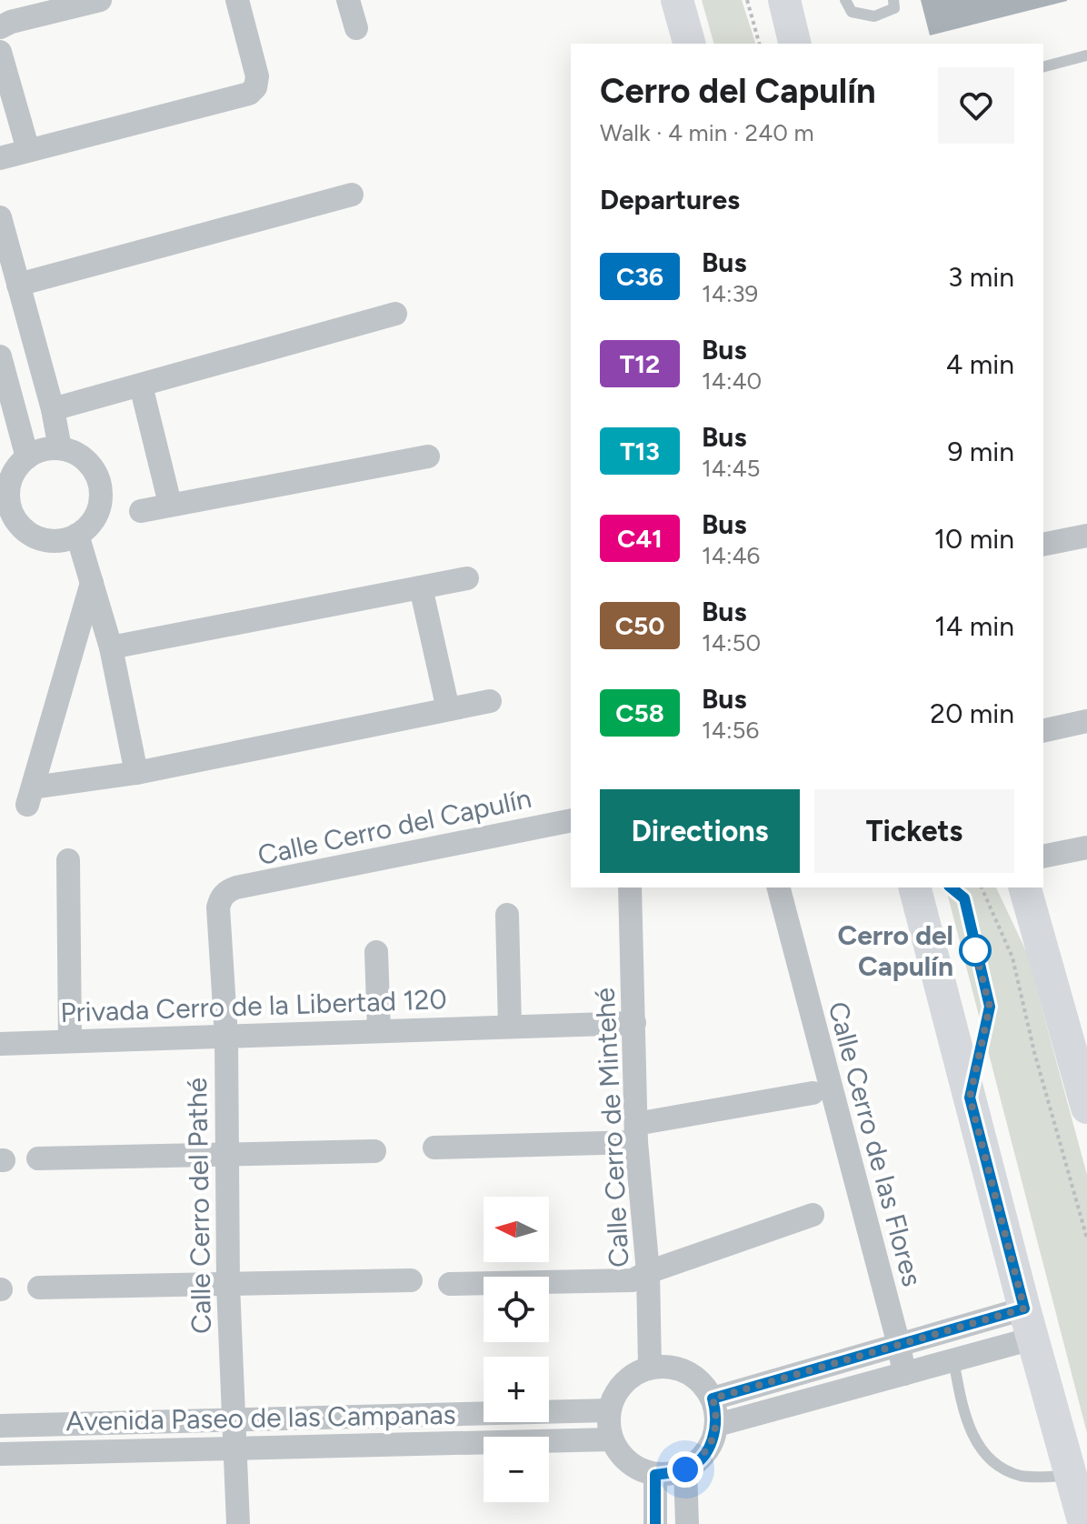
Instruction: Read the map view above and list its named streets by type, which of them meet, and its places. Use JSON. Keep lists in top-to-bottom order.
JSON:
{
  "streets": {
    "street": [
      "Calle Cerro del Capulín",
      "Privada Cerro de la Libertad 120",
      "Calle Cerro de Mintehé",
      "Calle Cerro de las Flores",
      "Calle Cerro del Pathé",
      "Avenida Paseo de las Campanas"
    ]
  },
  "crossings": [
    ["Calle Cerro del Capulín", "Calle Cerro del Pathé"],
    ["Privada Cerro de la Libertad 120", "Calle Cerro de Mintehé"],
    ["Privada Cerro de la Libertad 120", "Calle Cerro del Pathé"],
    ["Calle Cerro de Mintehé", "Avenida Paseo de las Campanas"],
    ["Calle Cerro del Pathé", "Avenida Paseo de las Campanas"]
  ],
  "places": ["Cerro del Capulín"],
  "lines": ["bus line C36"],
  "north": "left",
  "page": {
    "heading": [
      ["Cerro del Capulín", "Walk · 4 min · 240 m"],
      "Departures"
    ],
    "list": [
      {
        "mark": "C36",
        "name": "Bus",
        "note": "14:39",
        "value": "3 min"
      },
      {
        "mark": "T12",
        "name": "Bus",
        "note": "14:40",
        "value": "4 min"
      },
      {
        "mark": "T13",
        "name": "Bus",
        "note": "14:45",
        "value": "9 min"
      },
      {
        "mark": "C41",
        "name": "Bus",
        "note": "14:46",
        "value": "10 min"
      },
      {
        "mark": "C50",
        "name": "Bus",
        "note": "14:50",
        "value": "14 min"
      },
      {
        "mark": "C58",
        "name": "Bus",
        "note": "14:56",
        "value": "20 min"
      }
    ],
    "buttons": ["Directions", "Tickets"],
    "map_buttons": ["+", "−"]
  }
}
